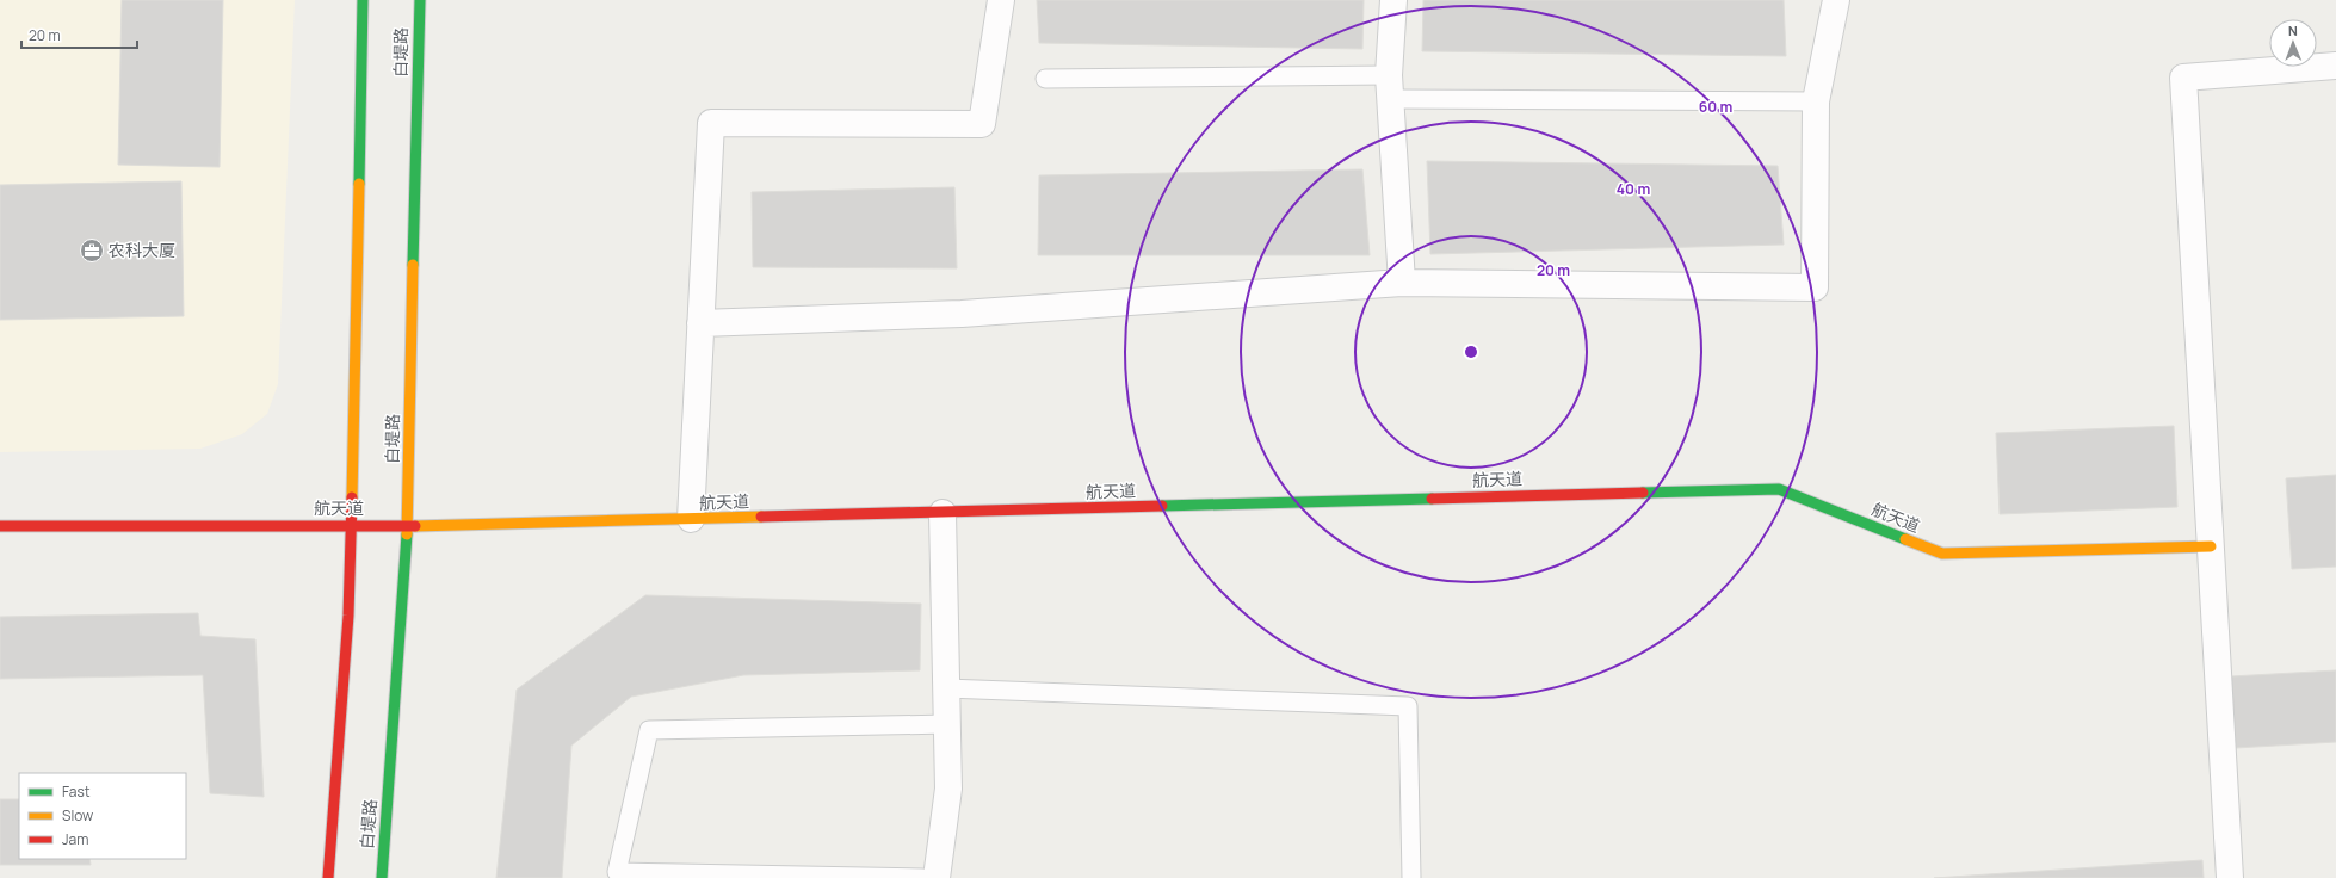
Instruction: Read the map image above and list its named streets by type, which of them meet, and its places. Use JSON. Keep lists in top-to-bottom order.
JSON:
{
  "streets": {
    "street": ["白堤路", "航天道"]
  },
  "crossings": [
    ["白堤路", "航天道"]
  ],
  "places": {
    "office": ["农科大厦"]
  },
  "legend": ["Fast", "Slow", "Jam"],
  "scale_bar": "20 m",
  "north": "top",
  "rings": ["60 m", "40 m", "20 m"]
}
